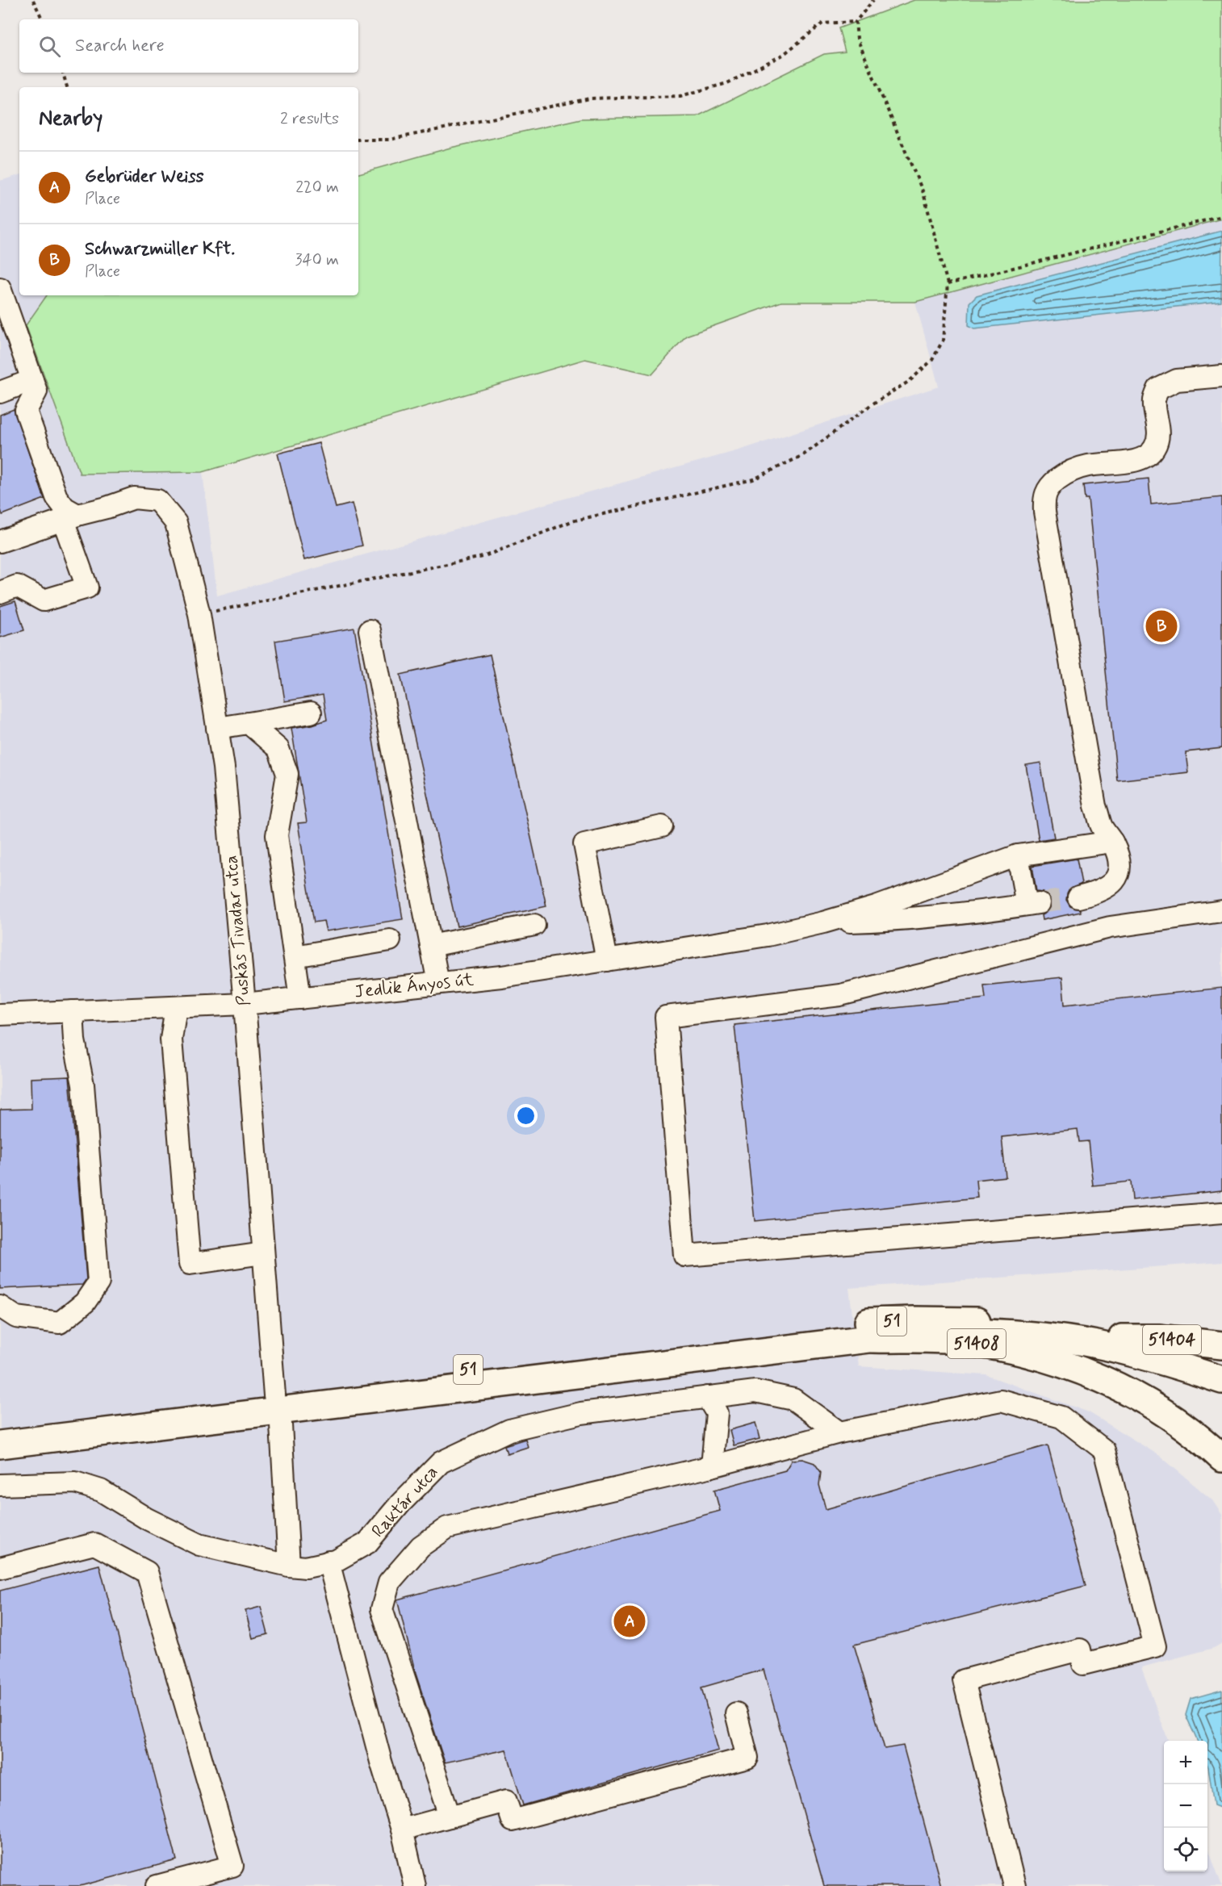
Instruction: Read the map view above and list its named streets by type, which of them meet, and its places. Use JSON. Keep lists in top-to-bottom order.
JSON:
{
  "streets": {
    "main road": ["51", "51404", "51408"],
    "street": ["Puskás Tivadar utca", "Jedlik Ányos út", "Raktár utca"]
  },
  "crossings": [
    ["Puskás Tivadar utca", "Jedlik Ányos út"],
    ["Puskás Tivadar utca", "51"],
    ["Puskás Tivadar utca", "Raktár utca"],
    ["51", "51404"],
    ["51", "51408"]
  ],
  "page": {
    "search": "Search here",
    "heading": ["Nearby", "2 results"],
    "list": [
      {
        "mark": "A",
        "name": "Gebrüder Weiss",
        "note": "Place",
        "value": "220 m"
      },
      {
        "mark": "B",
        "name": "Schwarzmüller Kft.",
        "note": "Place",
        "value": "340 m"
      }
    ],
    "pins": ["B", "A"],
    "map_buttons": ["+", "−"]
  }
}
